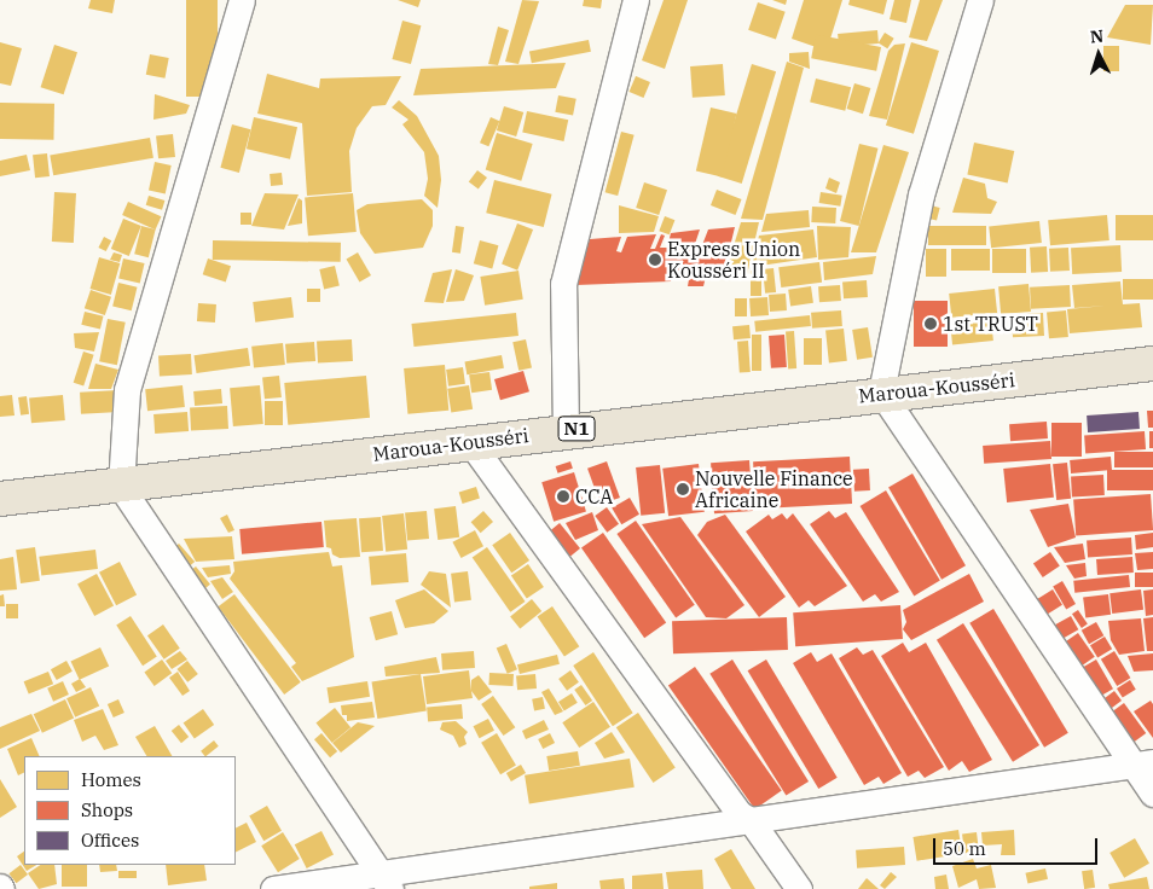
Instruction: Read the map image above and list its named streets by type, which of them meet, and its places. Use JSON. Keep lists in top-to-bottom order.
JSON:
{
  "streets": {
    "highway": ["Maroua-Kousséri", "N1"]
  },
  "places": [
    "Express Union Kousséri II",
    "1st TRUST",
    "Nouvelle Finance Africaine",
    "CCA"
  ],
  "legend": ["Homes", "Shops", "Offices"],
  "scale_bar": "50 m",
  "north": "top"
}
